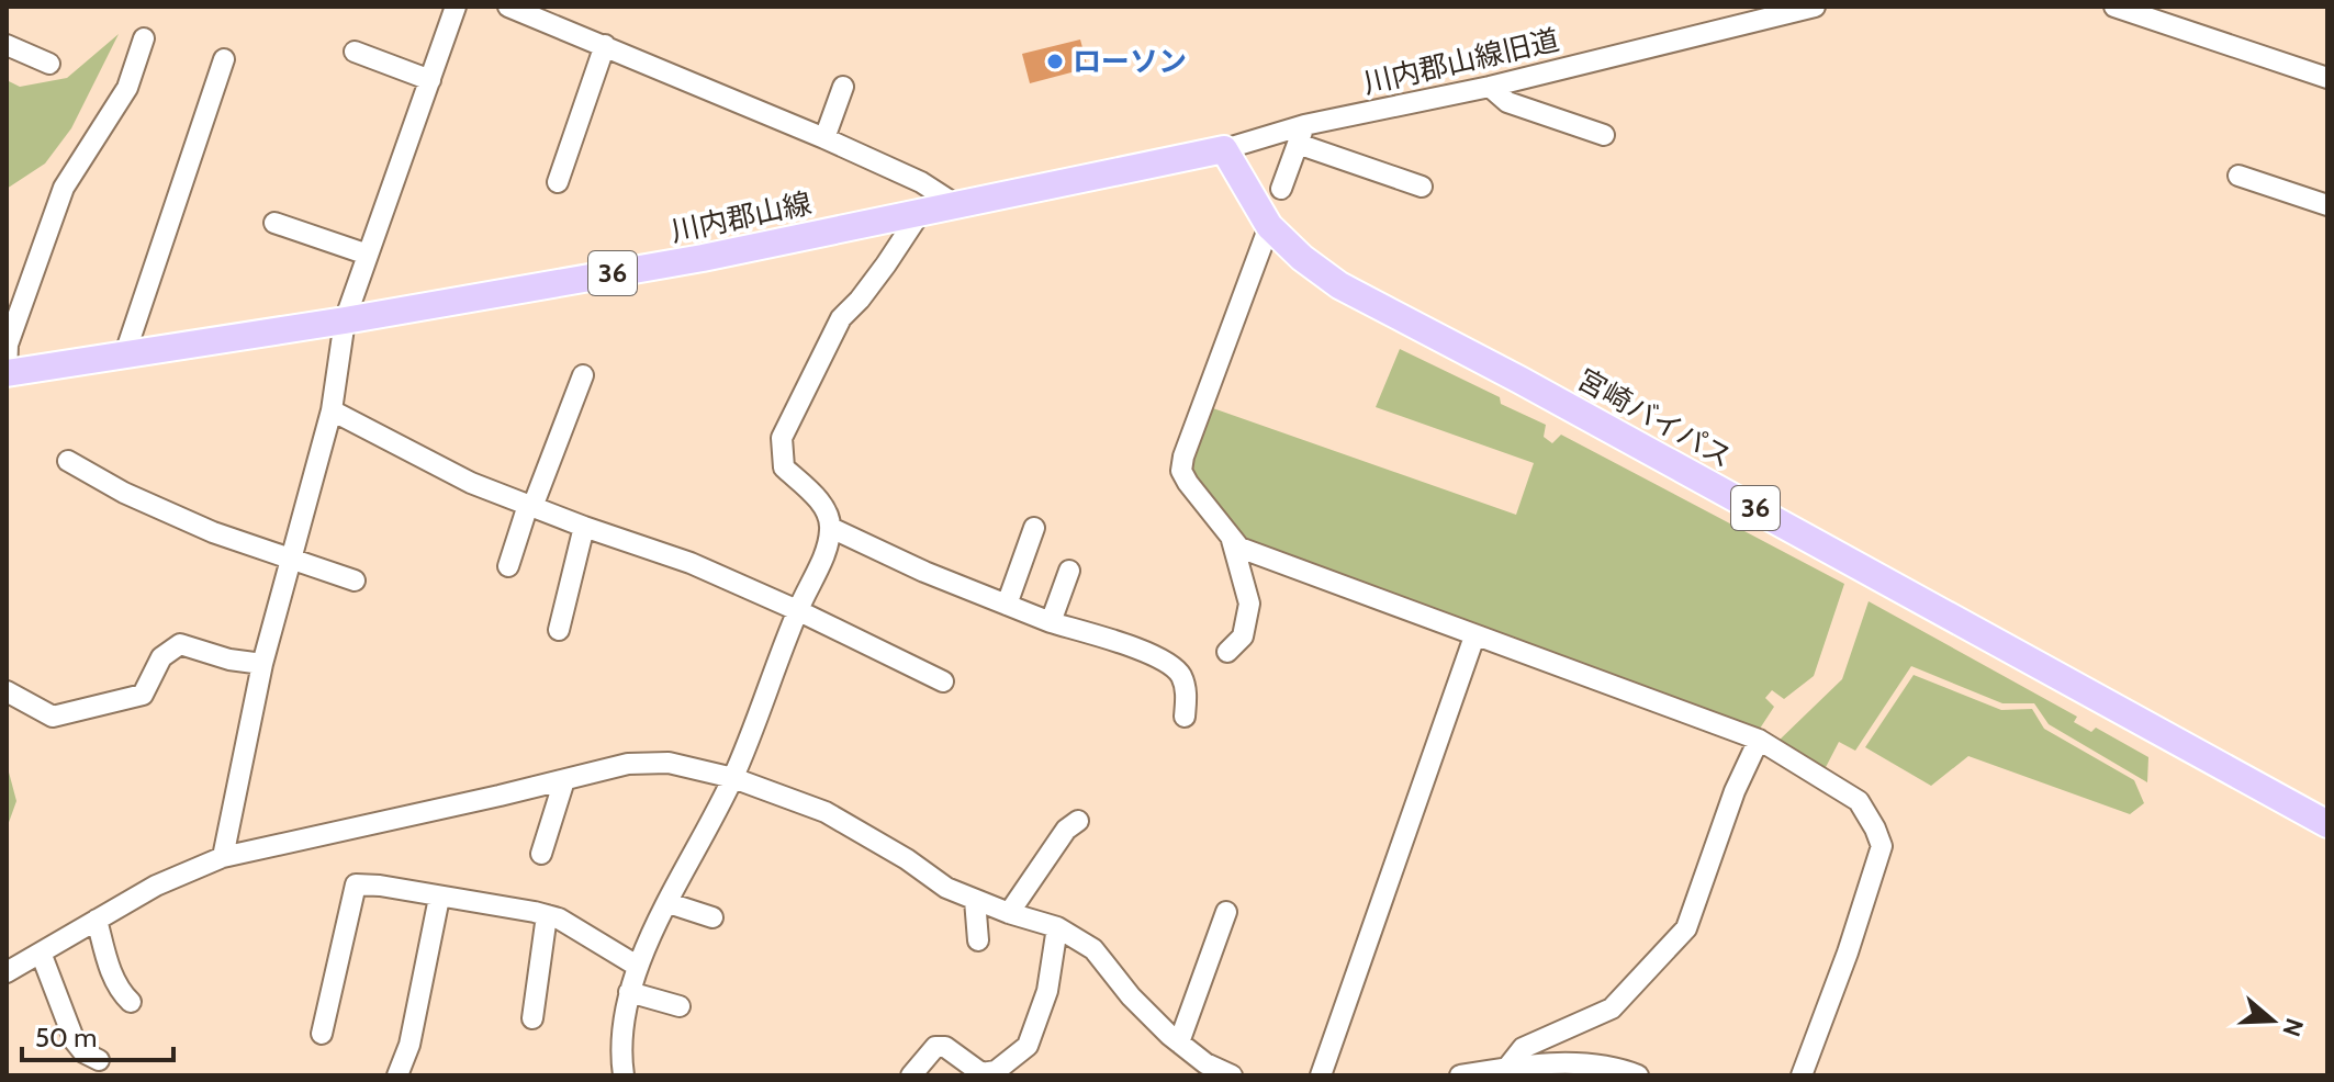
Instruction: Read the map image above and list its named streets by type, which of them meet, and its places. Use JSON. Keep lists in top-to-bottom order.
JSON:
{
  "streets": {
    "main road": ["川内郡山線", "36", "宮崎バイパス"],
    "street": ["川内郡山線旧道"]
  },
  "crossings": [
    ["川内郡山線旧道", "川内郡山線"],
    ["川内郡山線旧道", "宮崎バイパス"],
    ["川内郡山線", "宮崎バイパス"]
  ],
  "places": ["ローソン"],
  "scale_bar": "50 m",
  "north": "right"
}
